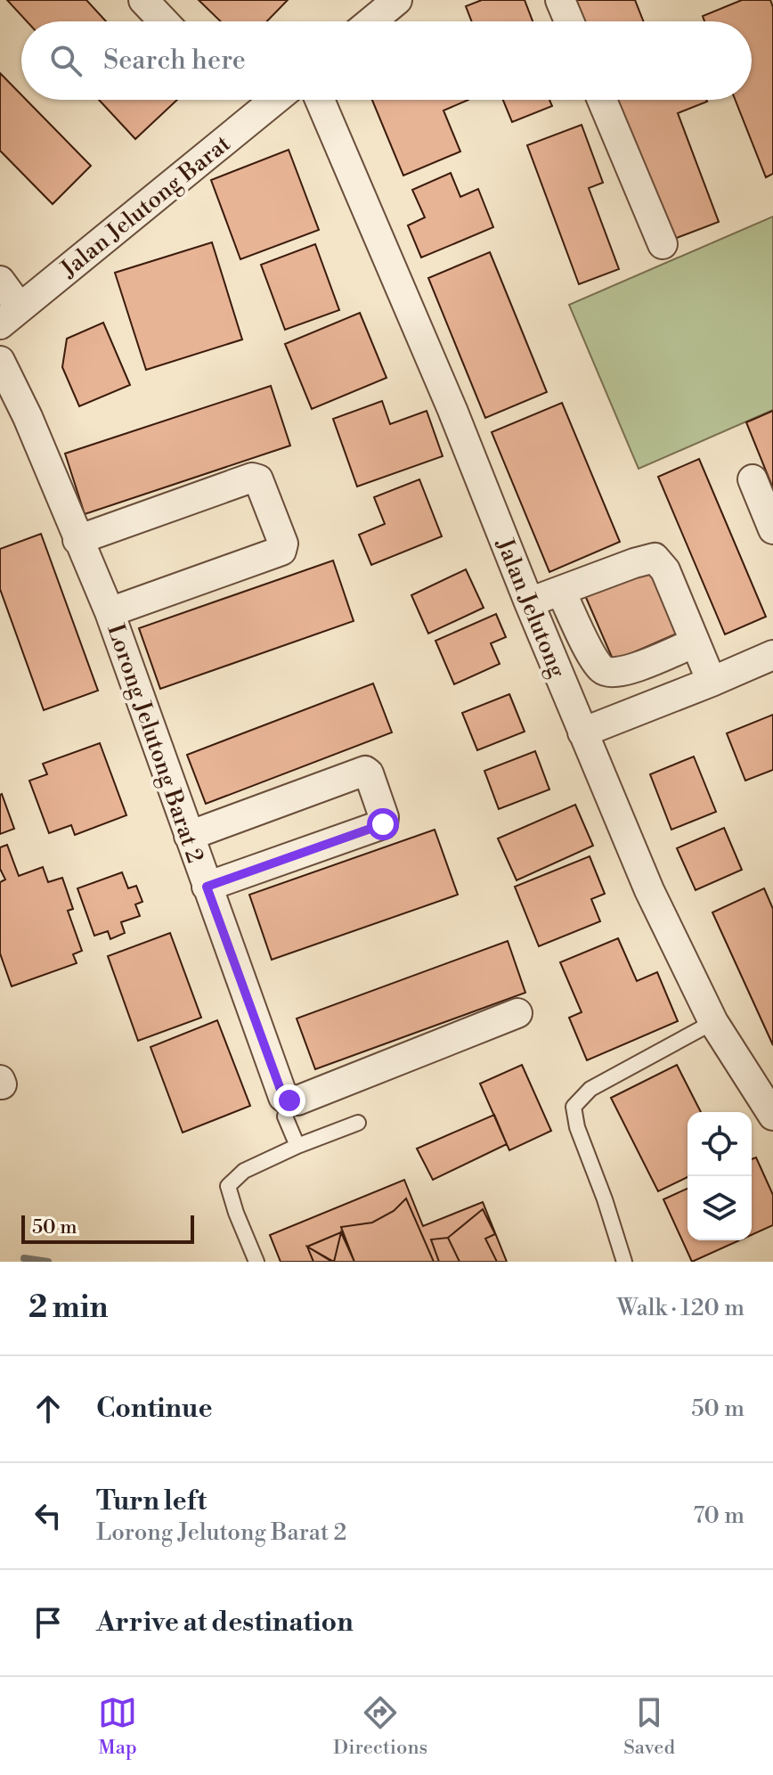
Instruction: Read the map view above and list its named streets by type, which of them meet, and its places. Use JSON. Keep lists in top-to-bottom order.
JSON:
{
  "streets": {
    "street": ["Jalan Jelutong Barat", "Jalan Jelutong", "Lorong Jelutong Barat 2"]
  },
  "scale_bar": "50 m",
  "page": {
    "search": "Search here",
    "scale": "50 m",
    "heading": ["2 min", "Walk · 120 m"],
    "list": [
      ["Continue", "50 m"],
      ["Turn left", "Lorong Jelutong Barat 2", "70 m"],
      "Arrive at destination"
    ],
    "nav": ["Map", "Directions", "Saved"]
  }
}
